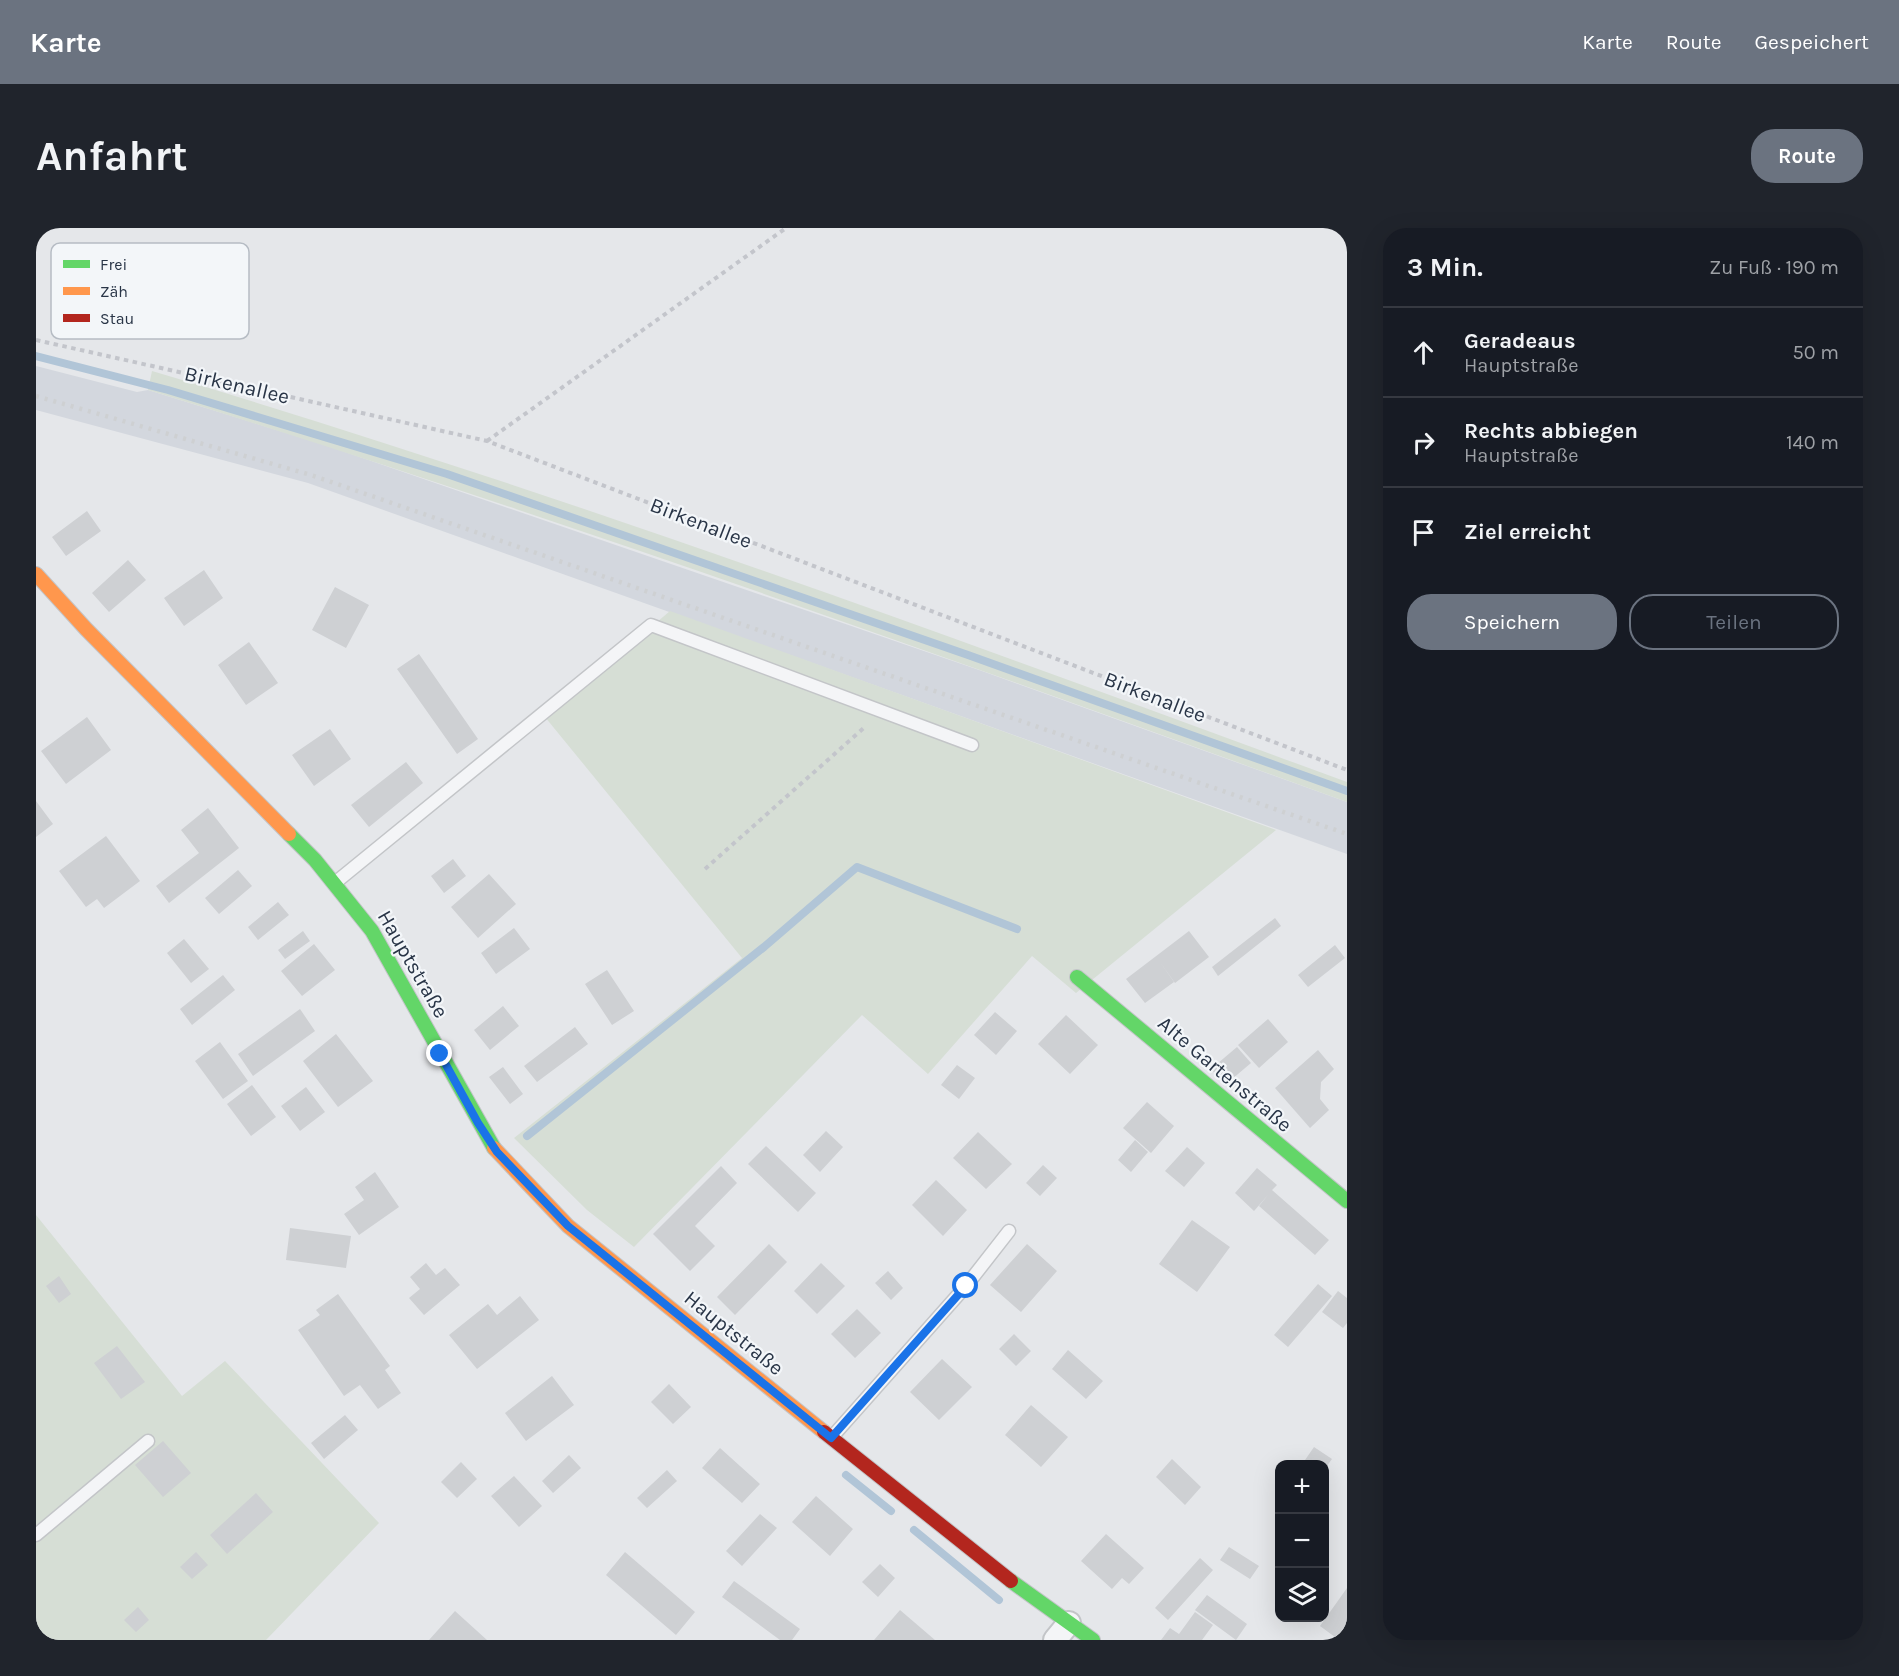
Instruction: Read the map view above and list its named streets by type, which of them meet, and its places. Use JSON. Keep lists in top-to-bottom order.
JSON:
{
  "streets": {
    "street": ["Hauptstraße", "Alte Gartenstraße"],
    "path": ["Birkenallee"]
  },
  "legend": ["Frei", "Zäh", "Stau"],
  "page": {
    "header": "Karte",
    "nav": ["Karte", "Route", "Gespeichert"],
    "buttons": [
      "Route",
      ["Speichern", "Teilen"]
    ],
    "title": "Anfahrt",
    "heading": ["3 Min.", "Zu Fuß · 190 m"],
    "list": [
      ["Geradeaus", "Hauptstraße", "50 m"],
      ["Rechts abbiegen", "Hauptstraße", "140 m"],
      "Ziel erreicht"
    ],
    "map_buttons": ["+", "−"]
  }
}
